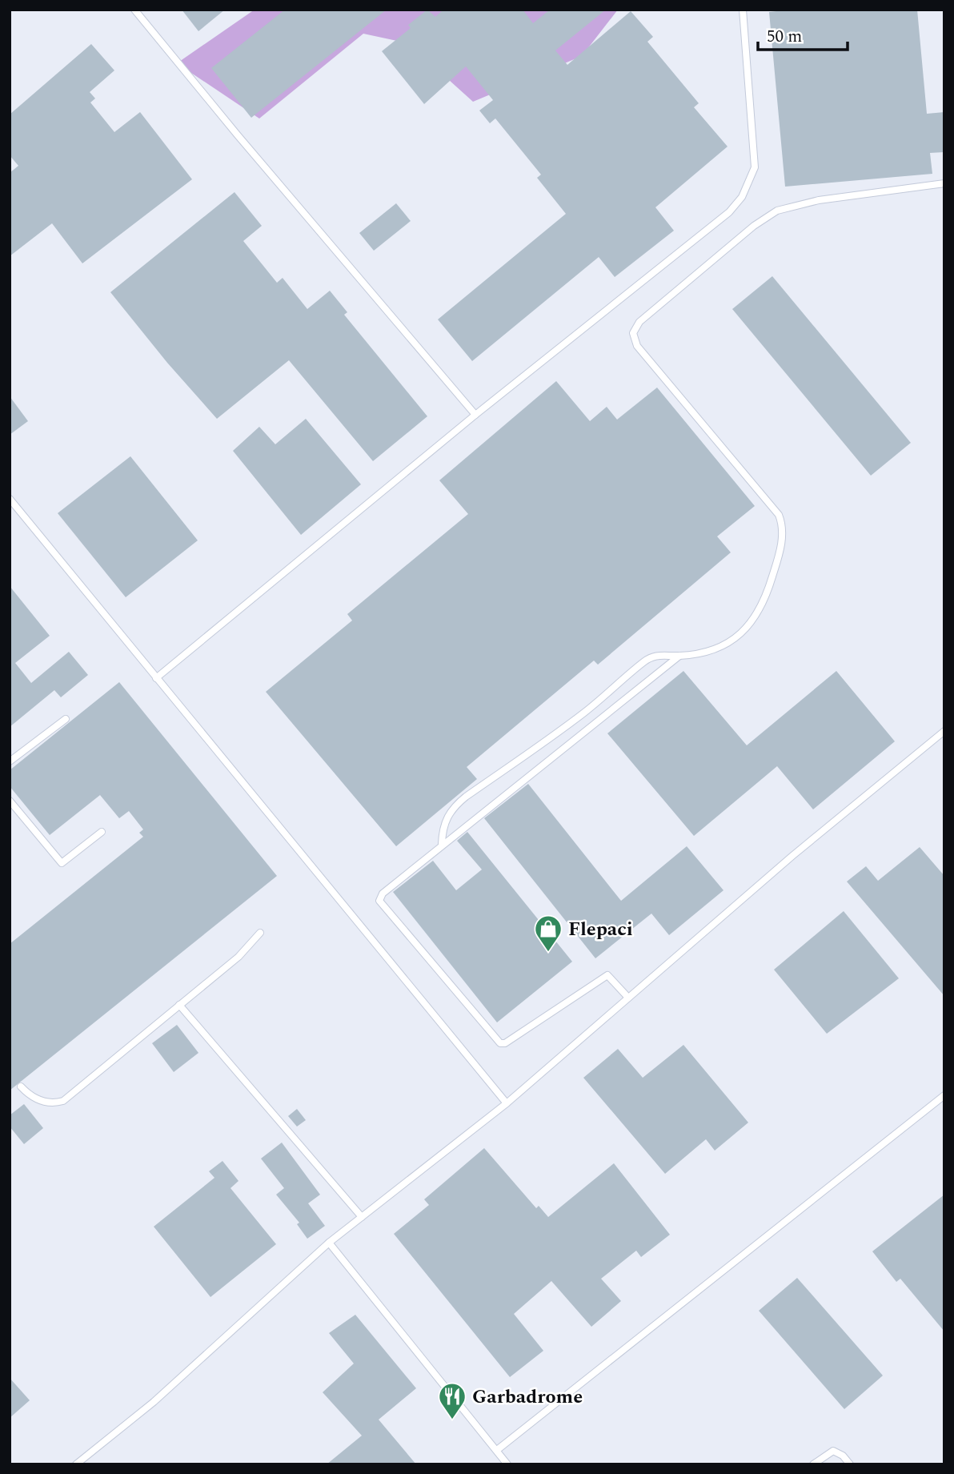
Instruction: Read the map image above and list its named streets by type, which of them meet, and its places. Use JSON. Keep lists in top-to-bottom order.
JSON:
{
  "places": {
    "shop": ["Flepaci"],
    "restaurant": ["Garbadrome"]
  },
  "scale_bar": "50 m"
}
